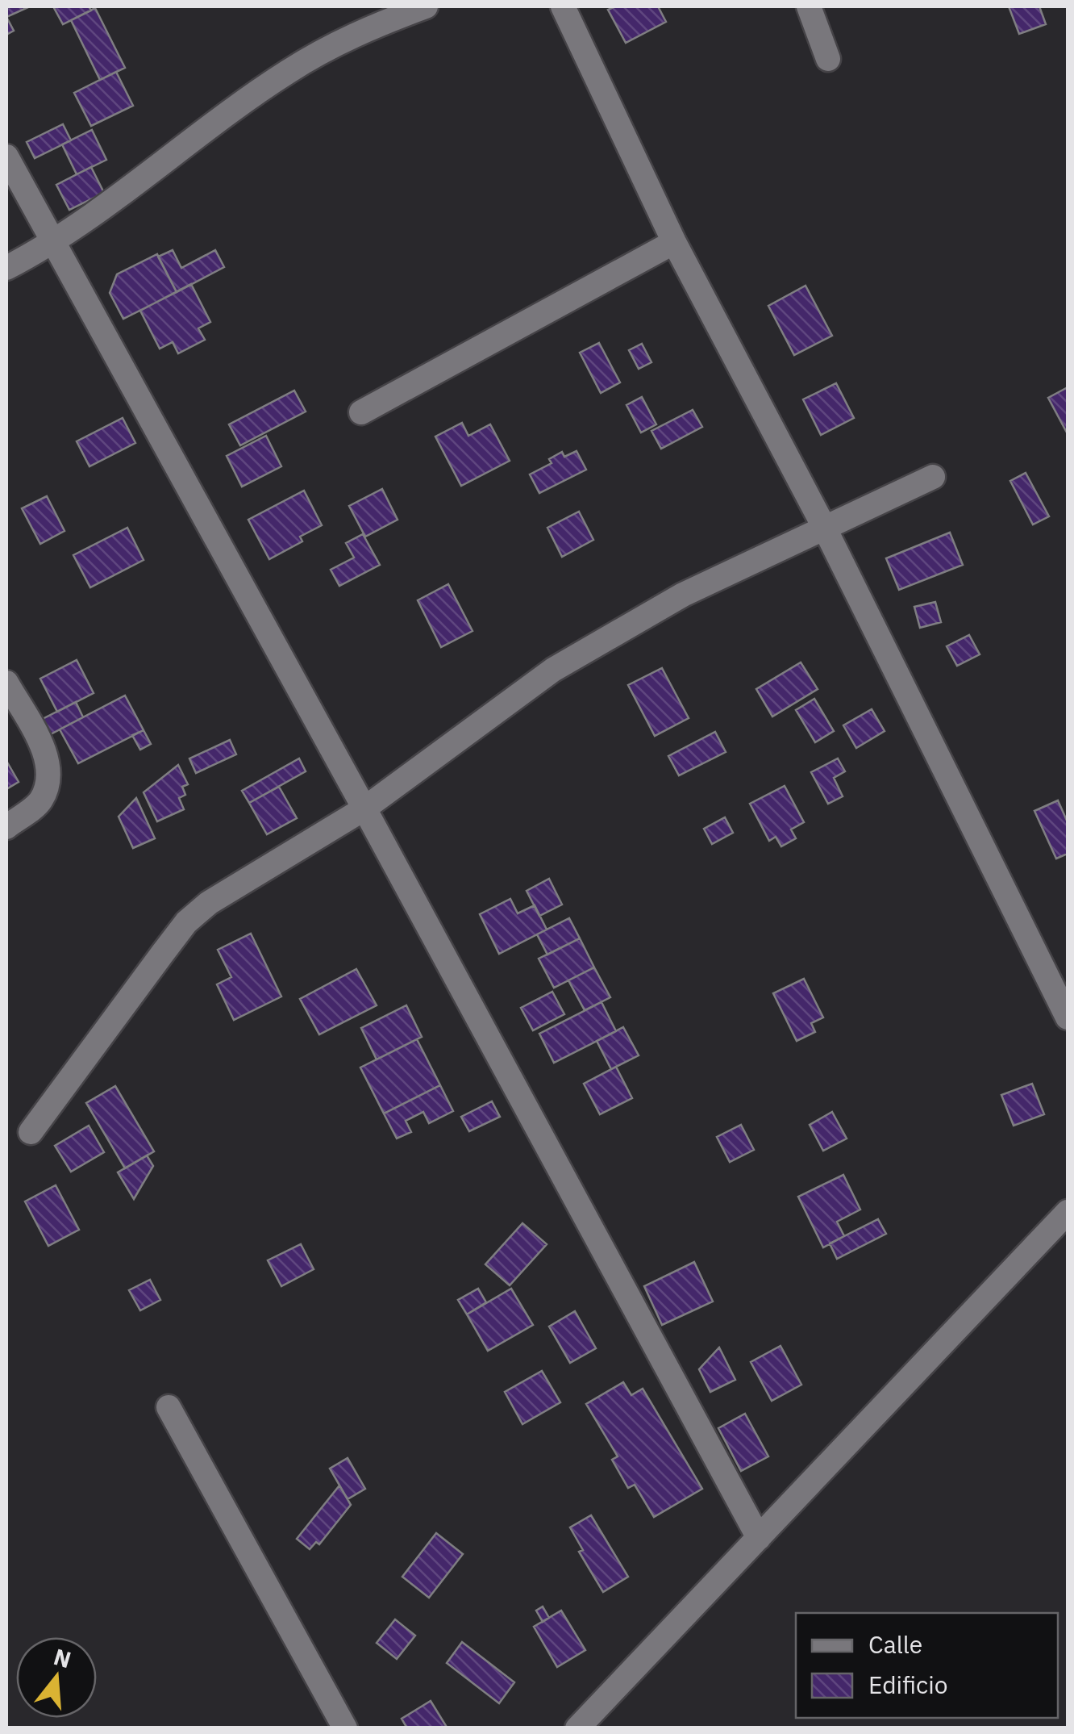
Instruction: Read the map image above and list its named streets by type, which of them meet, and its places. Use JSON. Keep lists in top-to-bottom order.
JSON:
{
  "legend": ["Calle", "Edificio"],
  "north": "top"
}
